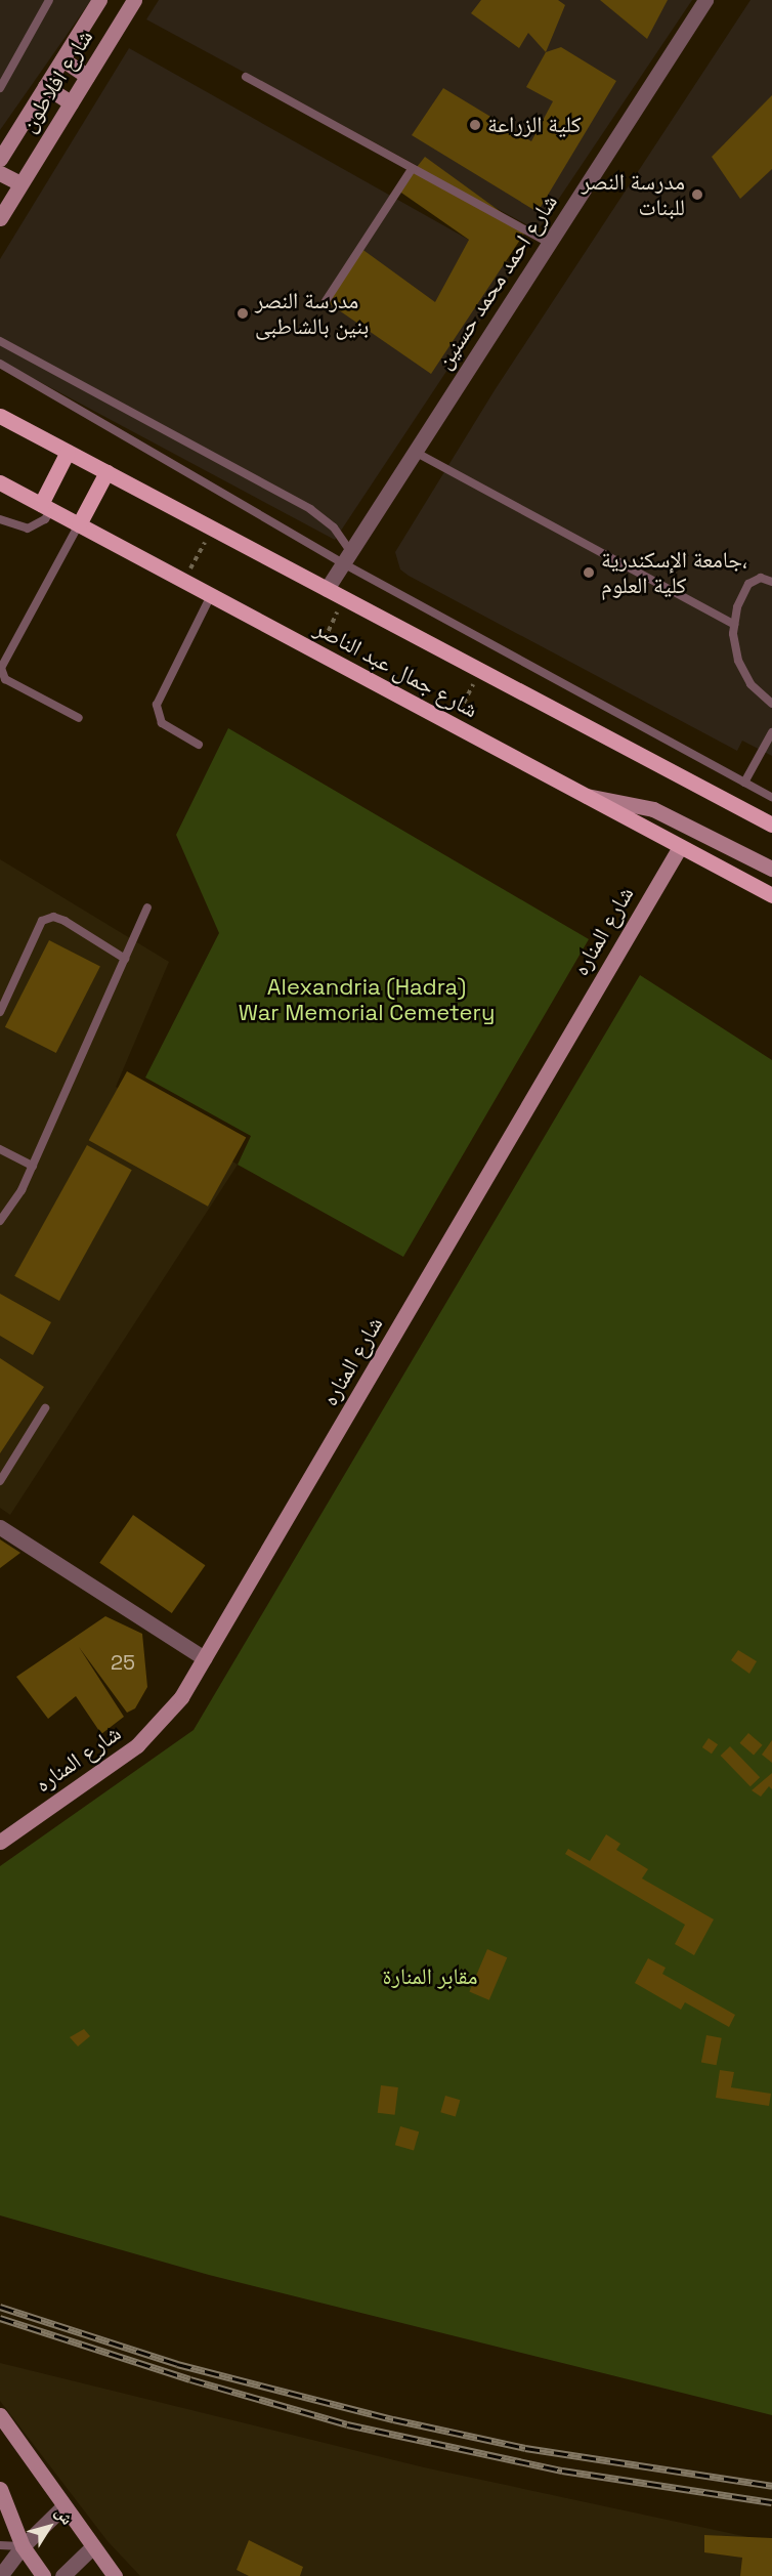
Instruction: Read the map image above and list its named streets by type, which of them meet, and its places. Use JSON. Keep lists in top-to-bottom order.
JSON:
{
  "streets": {
    "main road": ["شارع جمال عبد الناصر"],
    "street": ["شارع افلاطون", "شارع احمد محمد حسنين", "شارع المناره"]
  },
  "crossings": [
    ["شارع احمد محمد حسنين", "شارع جمال عبد الناصر"],
    ["شارع جمال عبد الناصر", "شارع المناره"]
  ],
  "parks": ["Alexandria (Hadra) War Memorial Cemetery", "مقابر المنارة"],
  "places": [
    "كلية الزراعة",
    "مدرسة النصر للبنات",
    "مدرسة النصر بنين بالشاطبى",
    "جامعة الإسكندرية، كلية العلوم"
  ],
  "house_numbers": ["25"],
  "north": "top right"
}
